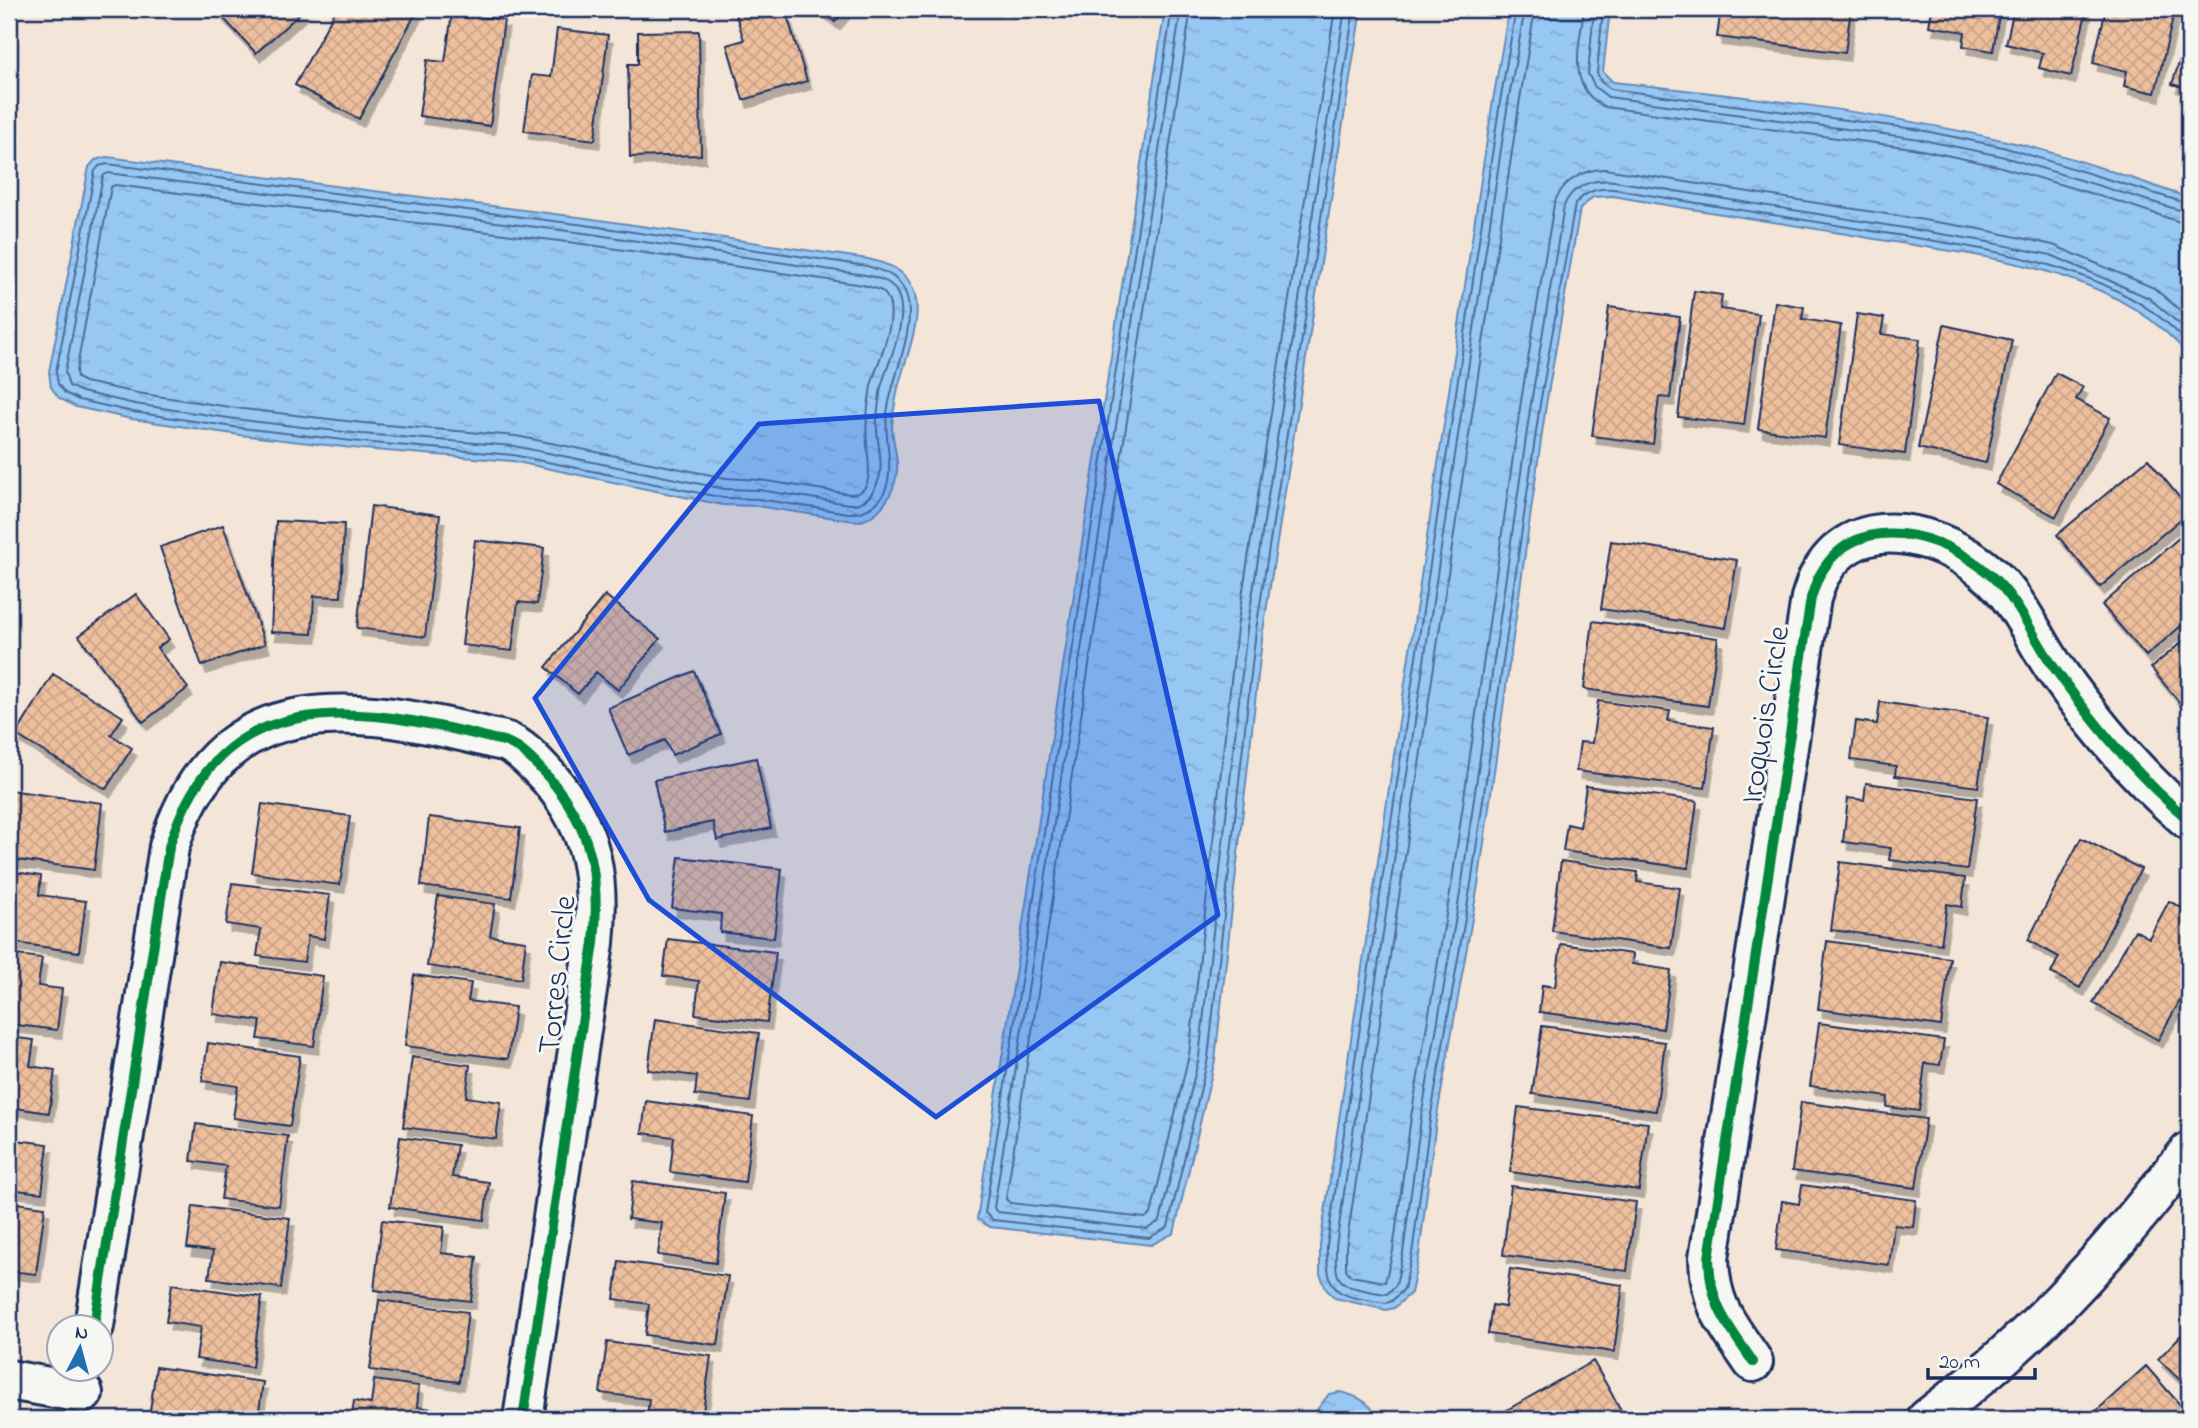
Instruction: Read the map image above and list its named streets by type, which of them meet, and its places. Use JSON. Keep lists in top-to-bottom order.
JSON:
{
  "streets": {
    "street": ["Iroquois Circle", "Torres Circle"]
  },
  "scale_bar": "20 m",
  "north": "top"
}
